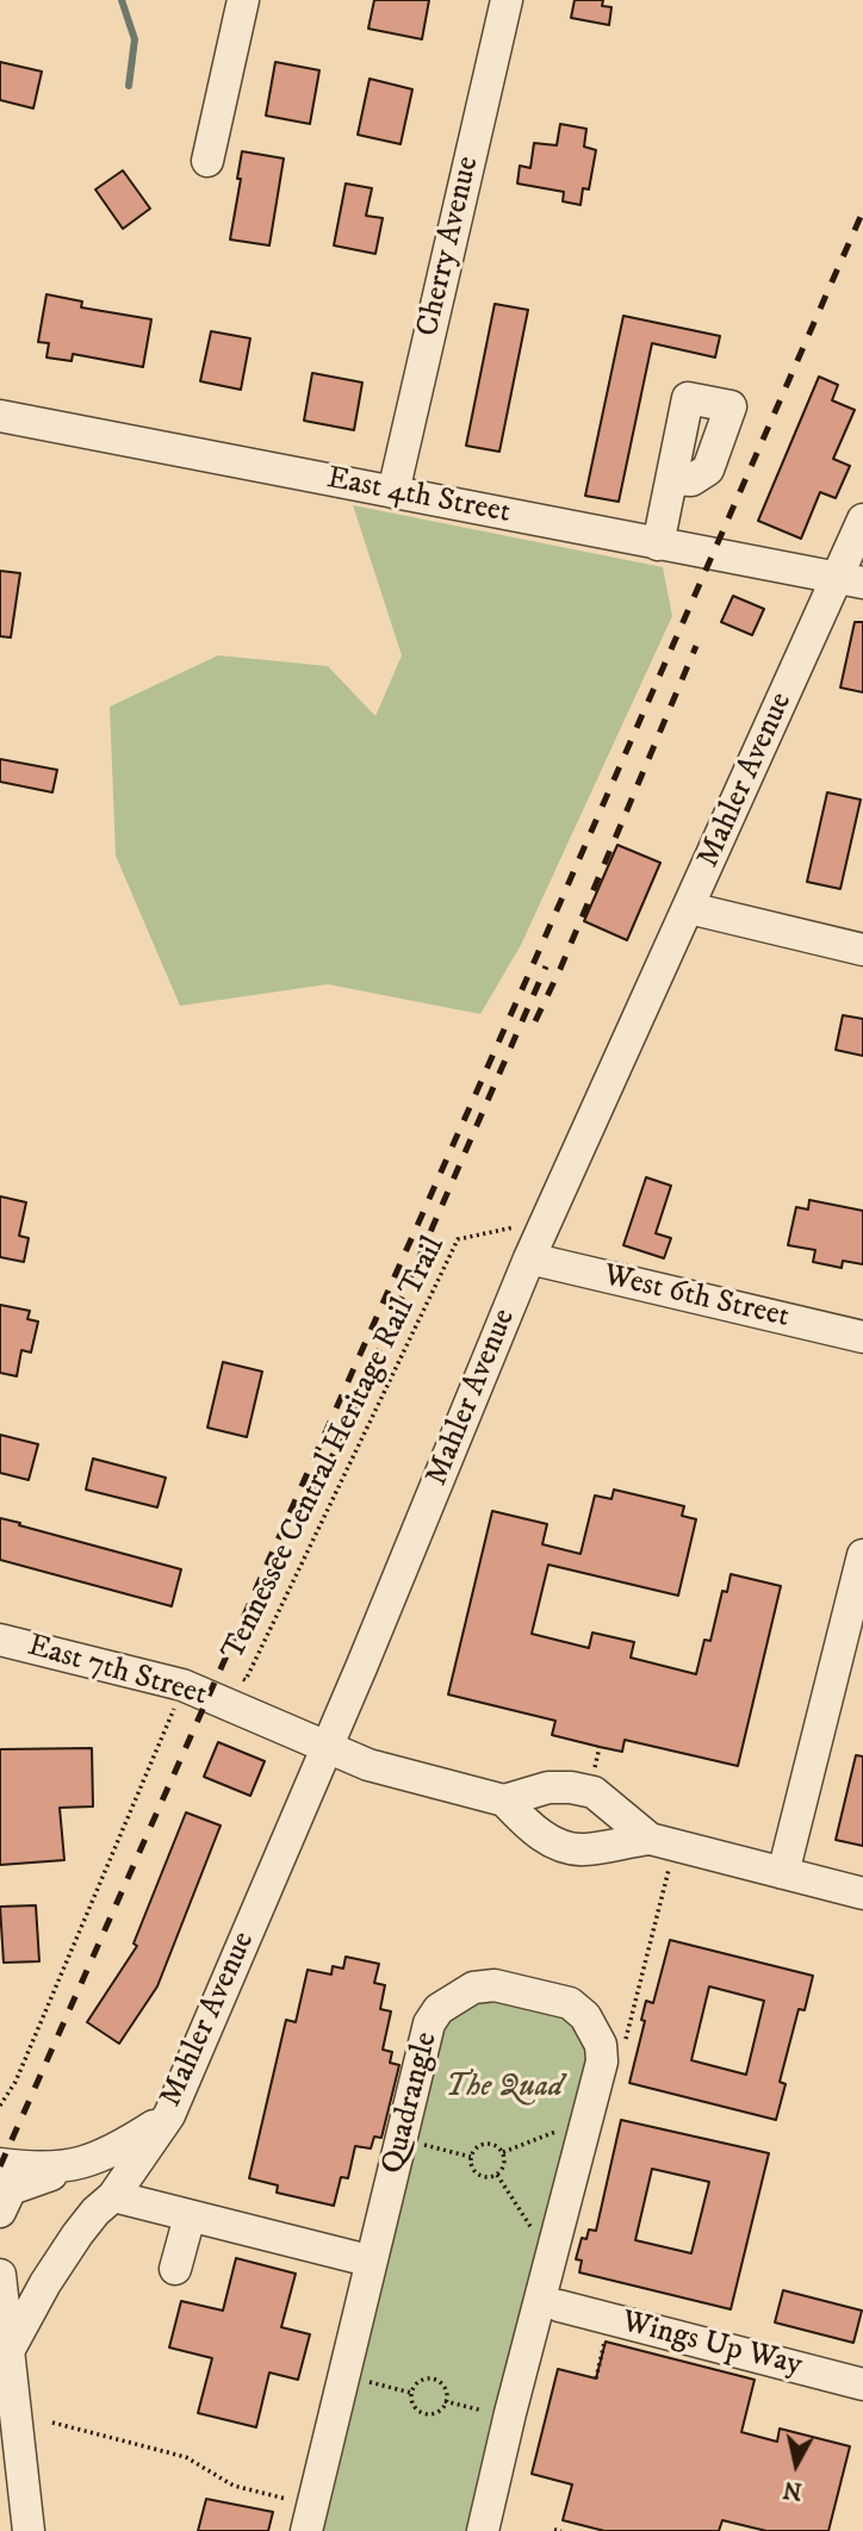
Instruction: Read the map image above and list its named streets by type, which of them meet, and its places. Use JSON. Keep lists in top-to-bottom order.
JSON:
{
  "streets": {
    "street": [
      "Cherry Avenue",
      "East 4th Street",
      "Mahler Avenue",
      "West 6th Street",
      "East 7th Street",
      "Quadrangle",
      "Wings Up Way"
    ],
    "path": ["Tennessee Central Heritage Rail Trail"]
  },
  "crossings": [
    ["Cherry Avenue", "East 4th Street"],
    ["East 4th Street", "Mahler Avenue"],
    ["Mahler Avenue", "West 6th Street"],
    ["Mahler Avenue", "Tennessee Central Heritage Rail Trail"],
    ["Mahler Avenue", "East 7th Street"]
  ],
  "parks": ["The Quad"],
  "north": "bottom"
}
